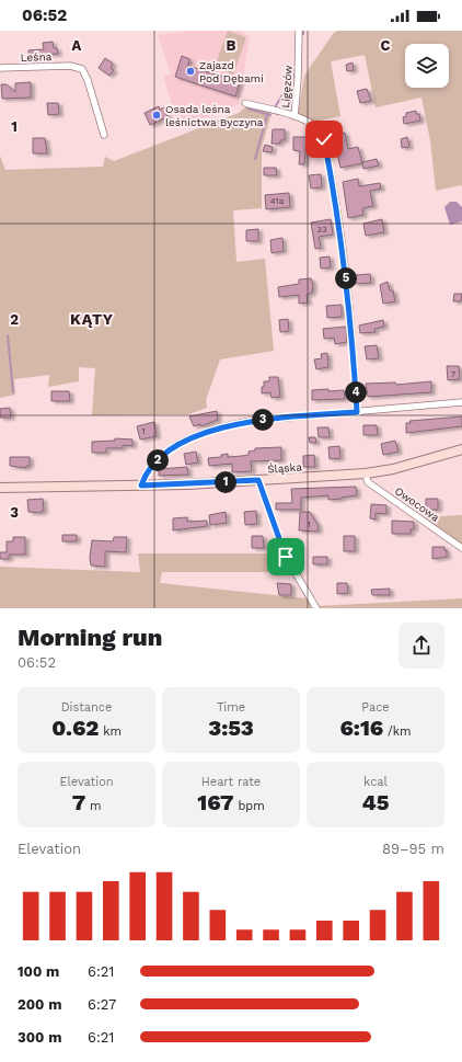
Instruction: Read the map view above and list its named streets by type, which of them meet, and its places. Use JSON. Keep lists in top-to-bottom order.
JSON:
{
  "streets": {
    "main road": ["Śląska"],
    "street": ["Leśna", "Ligęzów", "Owocowa"]
  },
  "crossings": [
    ["Śląska", "Owocowa"]
  ],
  "districts": ["KĄTY"],
  "places": ["Zajazd Pod Dębami", "Osada leśna leśnictwa Byczyna"],
  "house_numbers": [
    "41a",
    "33",
    "7",
    "1",
    "1"
  ],
  "page": {
    "status": "06:52",
    "pins": [
      "5",
      "4",
      "3",
      "2",
      "1"
    ],
    "heading": ["Morning run", "06:52"],
    "stats": [
      ["Distance", "0.62 km"],
      ["Time", "3:53"],
      ["Pace", "6:16 /km"],
      ["Elevation", "7 m"],
      ["Heart rate", "167 bpm"],
      ["kcal", "45"]
    ],
    "chart": ["Elevation", "89–95 m"],
    "list": [
      {
        "name": "100 m",
        "note": "6:21"
      },
      {
        "name": "200 m",
        "note": "6:27"
      },
      {
        "name": "300 m",
        "note": "6:21"
      }
    ]
  },
  "grid": {
    "columns": ["A", "B", "C"],
    "rows": ["1", "2", "3"]
  }
}
